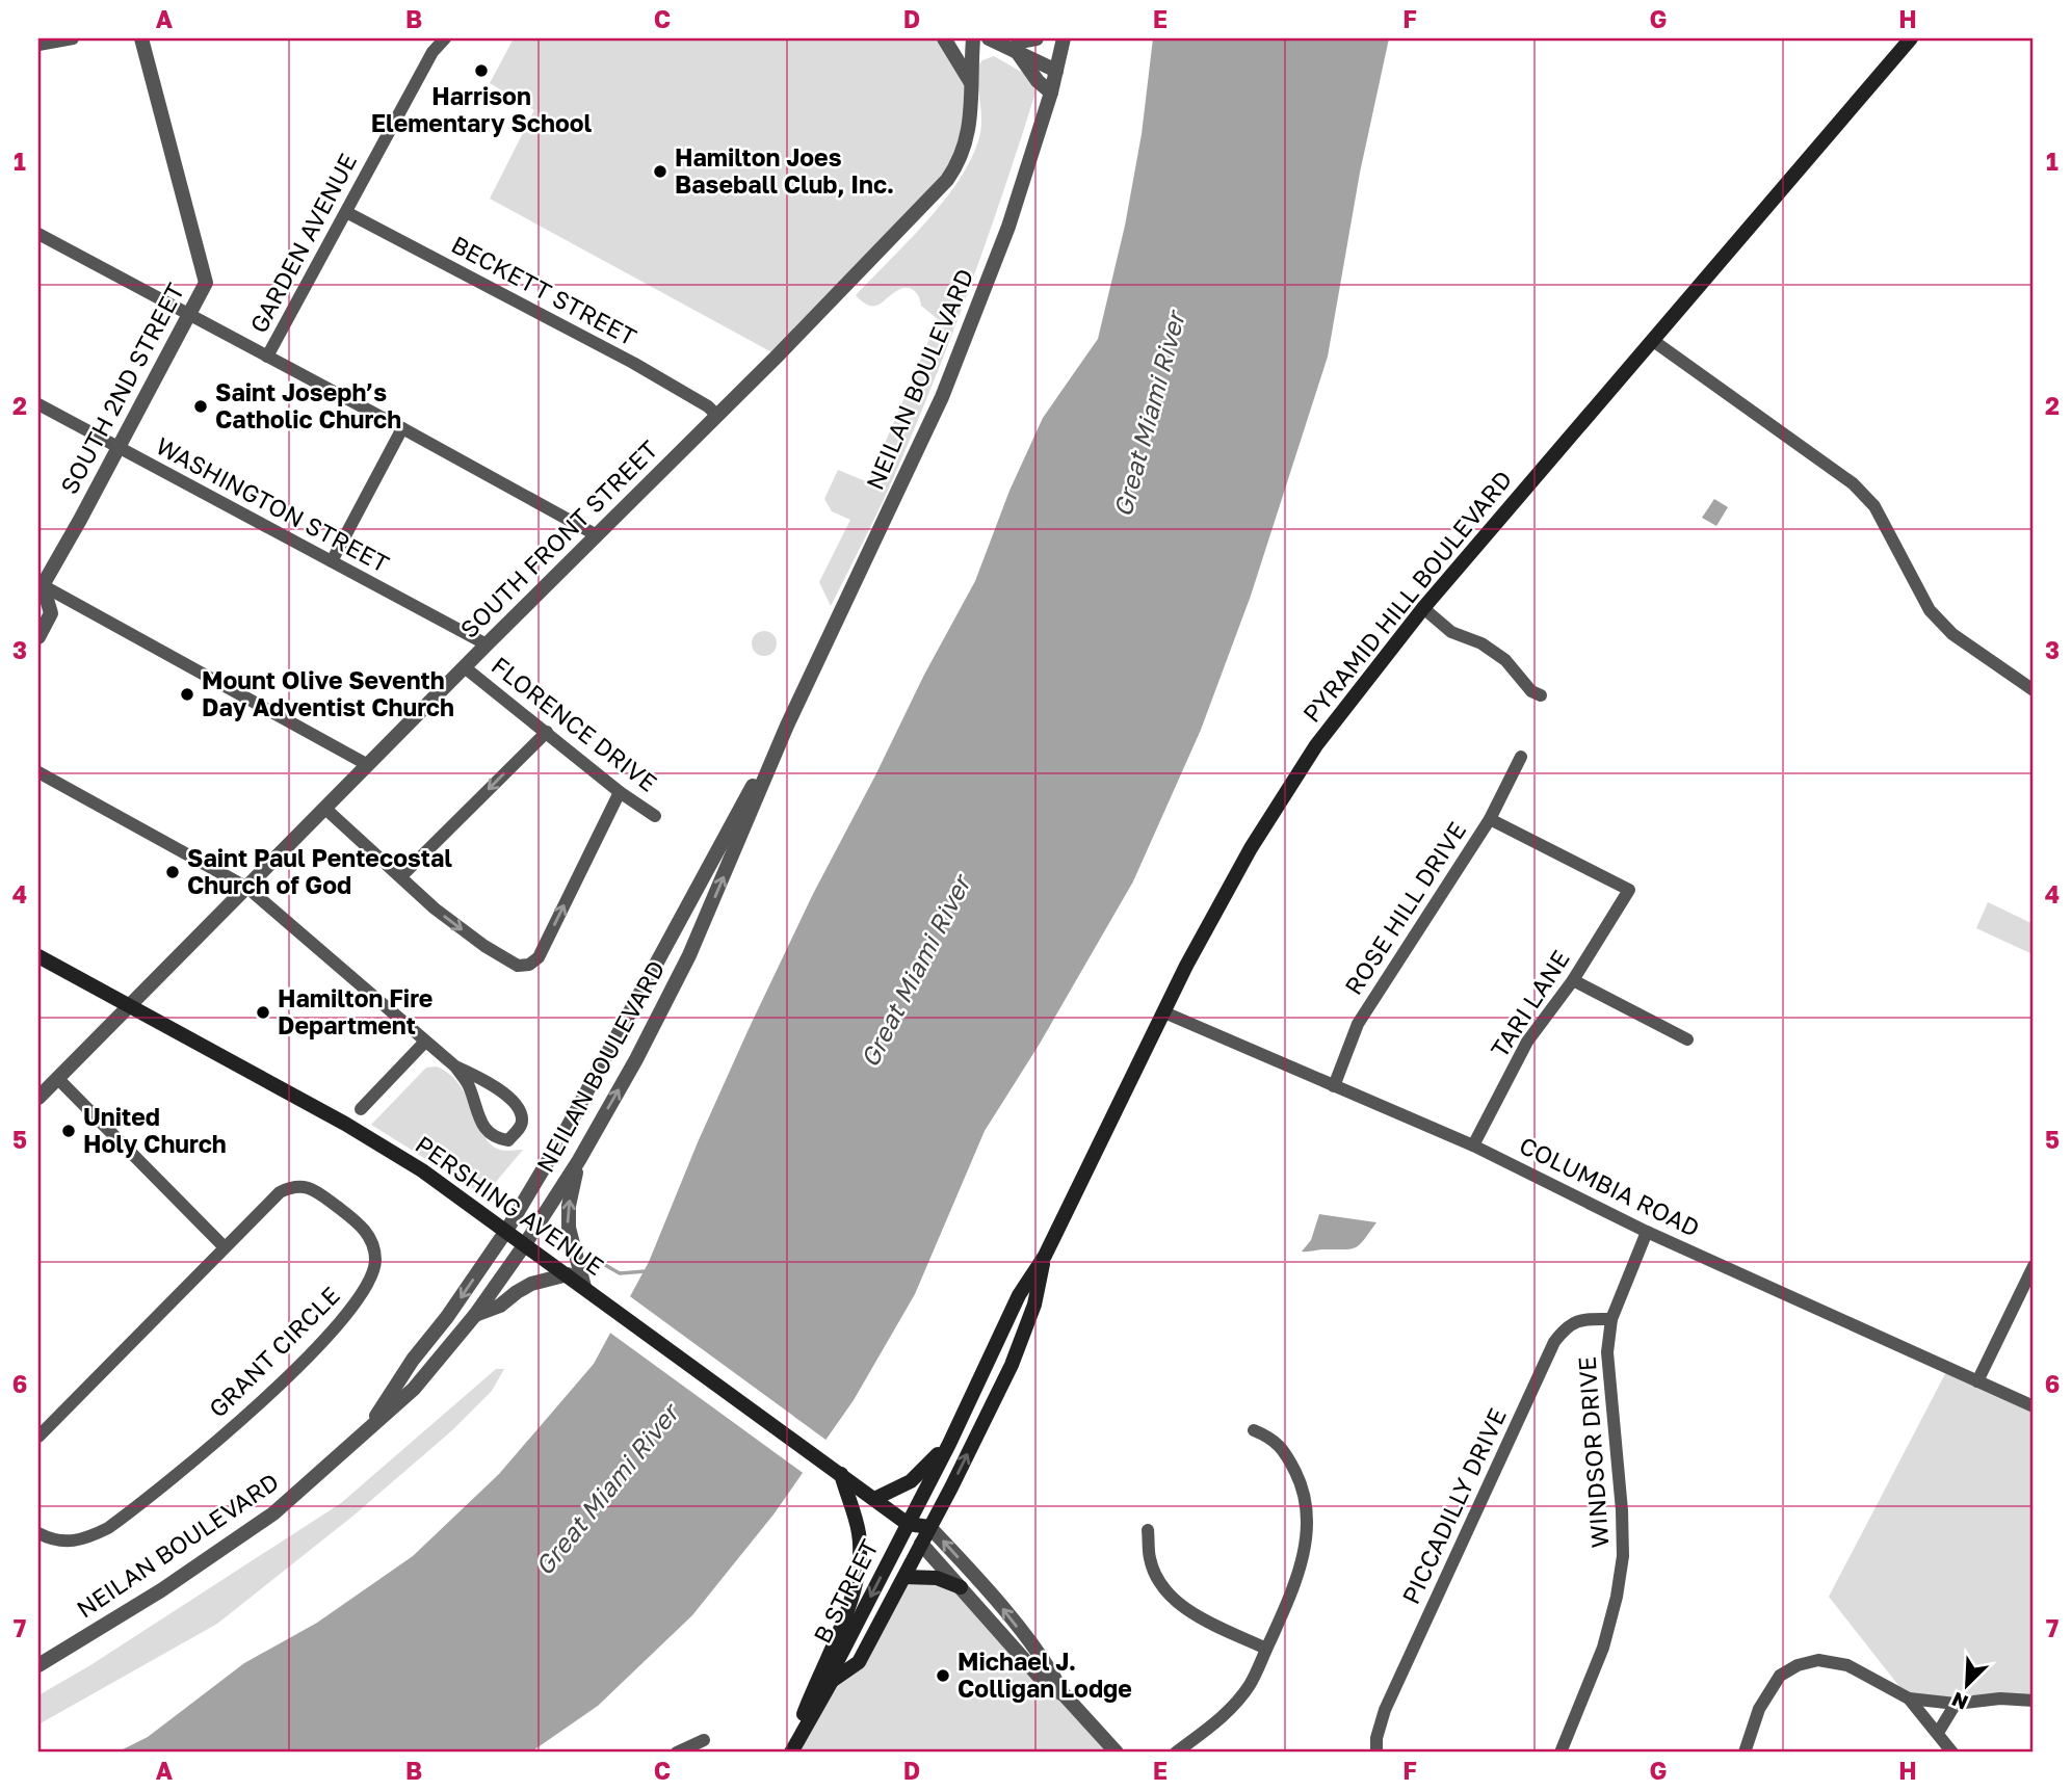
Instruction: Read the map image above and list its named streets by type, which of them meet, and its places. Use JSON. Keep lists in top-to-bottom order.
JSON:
{
  "streets": {
    "main road": ["PYRAMID HILL BOULEVARD", "PERSHING AVENUE", "B STREET"],
    "street": [
      "GARDEN AVENUE",
      "BECKETT STREET",
      "NEILAN BOULEVARD",
      "SOUTH 2ND STREET",
      "WASHINGTON STREET",
      "SOUTH FRONT STREET",
      "FLORENCE DRIVE",
      "ROSE HILL DRIVE",
      "TARI LANE",
      "COLUMBIA ROAD",
      "GRANT CIRCLE",
      "WINDSOR DRIVE",
      "PICCADILLY DRIVE"
    ]
  },
  "crossings": [
    ["GARDEN AVENUE", "BECKETT STREET"],
    ["BECKETT STREET", "SOUTH FRONT STREET"],
    ["NEILAN BOULEVARD", "PERSHING AVENUE"],
    ["SOUTH 2ND STREET", "WASHINGTON STREET"],
    ["WASHINGTON STREET", "SOUTH FRONT STREET"],
    ["SOUTH FRONT STREET", "FLORENCE DRIVE"],
    ["SOUTH FRONT STREET", "PERSHING AVENUE"],
    ["PYRAMID HILL BOULEVARD", "COLUMBIA ROAD"],
    ["PYRAMID HILL BOULEVARD", "PERSHING AVENUE"],
    ["PYRAMID HILL BOULEVARD", "B STREET"],
    ["ROSE HILL DRIVE", "TARI LANE"],
    ["ROSE HILL DRIVE", "COLUMBIA ROAD"],
    ["TARI LANE", "COLUMBIA ROAD"],
    ["COLUMBIA ROAD", "WINDSOR DRIVE"],
    ["PERSHING AVENUE", "B STREET"],
    ["WINDSOR DRIVE", "PICCADILLY DRIVE"]
  ],
  "water": ["Great Miami River"],
  "places": [
    "Harrison Elementary School",
    "Hamilton Joes Baseball Club, Inc.",
    "Saint Joseph’s Catholic Church",
    "Mount Olive Seventh Day Adventist Church",
    "Saint Paul Pentecostal Church of God",
    "Hamilton Fire Department",
    "United Holy Church",
    "Michael J. Colligan Lodge"
  ],
  "north": "bottom left",
  "grid": {
    "columns": [
      "A",
      "B",
      "C",
      "D",
      "E",
      "F",
      "G",
      "H"
    ],
    "rows": [
      "1",
      "2",
      "3",
      "4",
      "5",
      "6",
      "7"
    ]
  }
}
